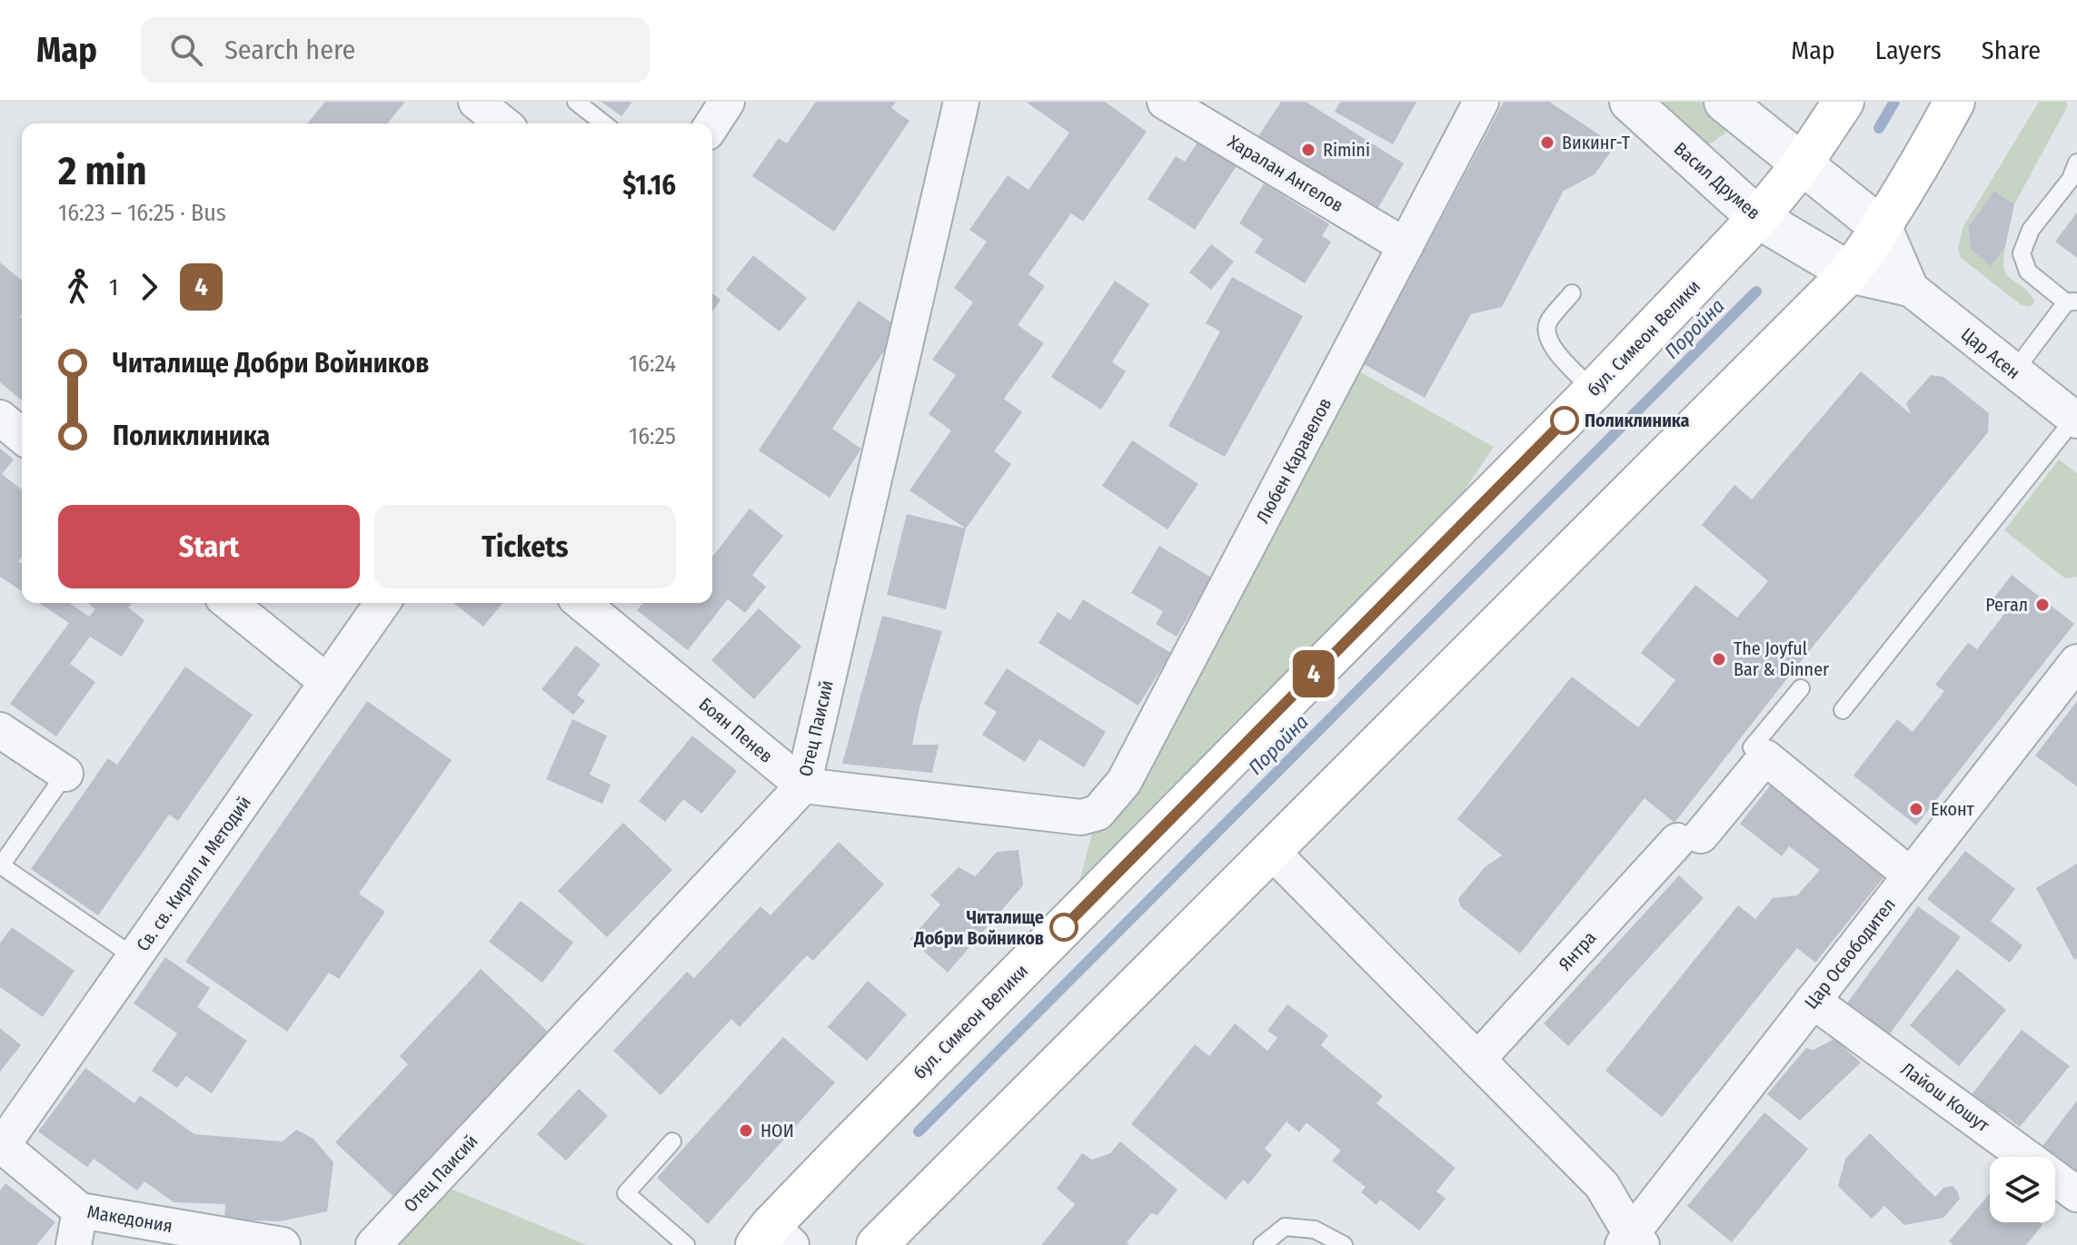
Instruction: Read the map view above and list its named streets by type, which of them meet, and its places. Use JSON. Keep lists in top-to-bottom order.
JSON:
{
  "streets": {
    "main road": ["бул. Симеон Велики"],
    "street": [
      "Харалан Ангелов",
      "Васил Друмев",
      "Цар Асен",
      "Любен Каравелов",
      "Отец Паисий",
      "Боян Пенев",
      "Св. св. Кирил и Методий",
      "Янтра",
      "Цар Освободител",
      "Лайош Кошут",
      "Македония"
    ]
  },
  "crossings": [
    ["Харалан Ангелов", "Любен Каравелов"],
    ["Васил Друмев", "бул. Симеон Велики"],
    ["Васил Друмев", "Цар Асен"],
    ["Любен Каравелов", "Отец Паисий"],
    ["Любен Каравелов", "Боян Пенев"],
    ["Отец Паисий", "Боян Пенев"],
    ["Св. св. Кирил и Методий", "Македония"],
    ["Цар Освободител", "Лайош Кошут"]
  ],
  "water": ["Поройна"],
  "places": [
    "Викинг-Т",
    "Rimini",
    "Поликлиника",
    "Регал",
    "The Joyful Bar & Dinner",
    "Еконт",
    "Читалище Добри Войников",
    "НОИ"
  ],
  "lines": ["bus line 4"],
  "page": {
    "header": "Map",
    "search": "Search here",
    "nav": ["Map", "Layers", "Share"],
    "on_map": "4",
    "heading": ["2 min", "16:23 – 16:25 · Bus", "$1.16"],
    "legs": ["1", "4"],
    "list": [
      {
        "name": "Читалище Добри Войников",
        "value": "16:24"
      },
      {
        "name": "Поликлиника",
        "value": "16:25"
      }
    ],
    "buttons": ["Start", "Tickets"]
  }
}
